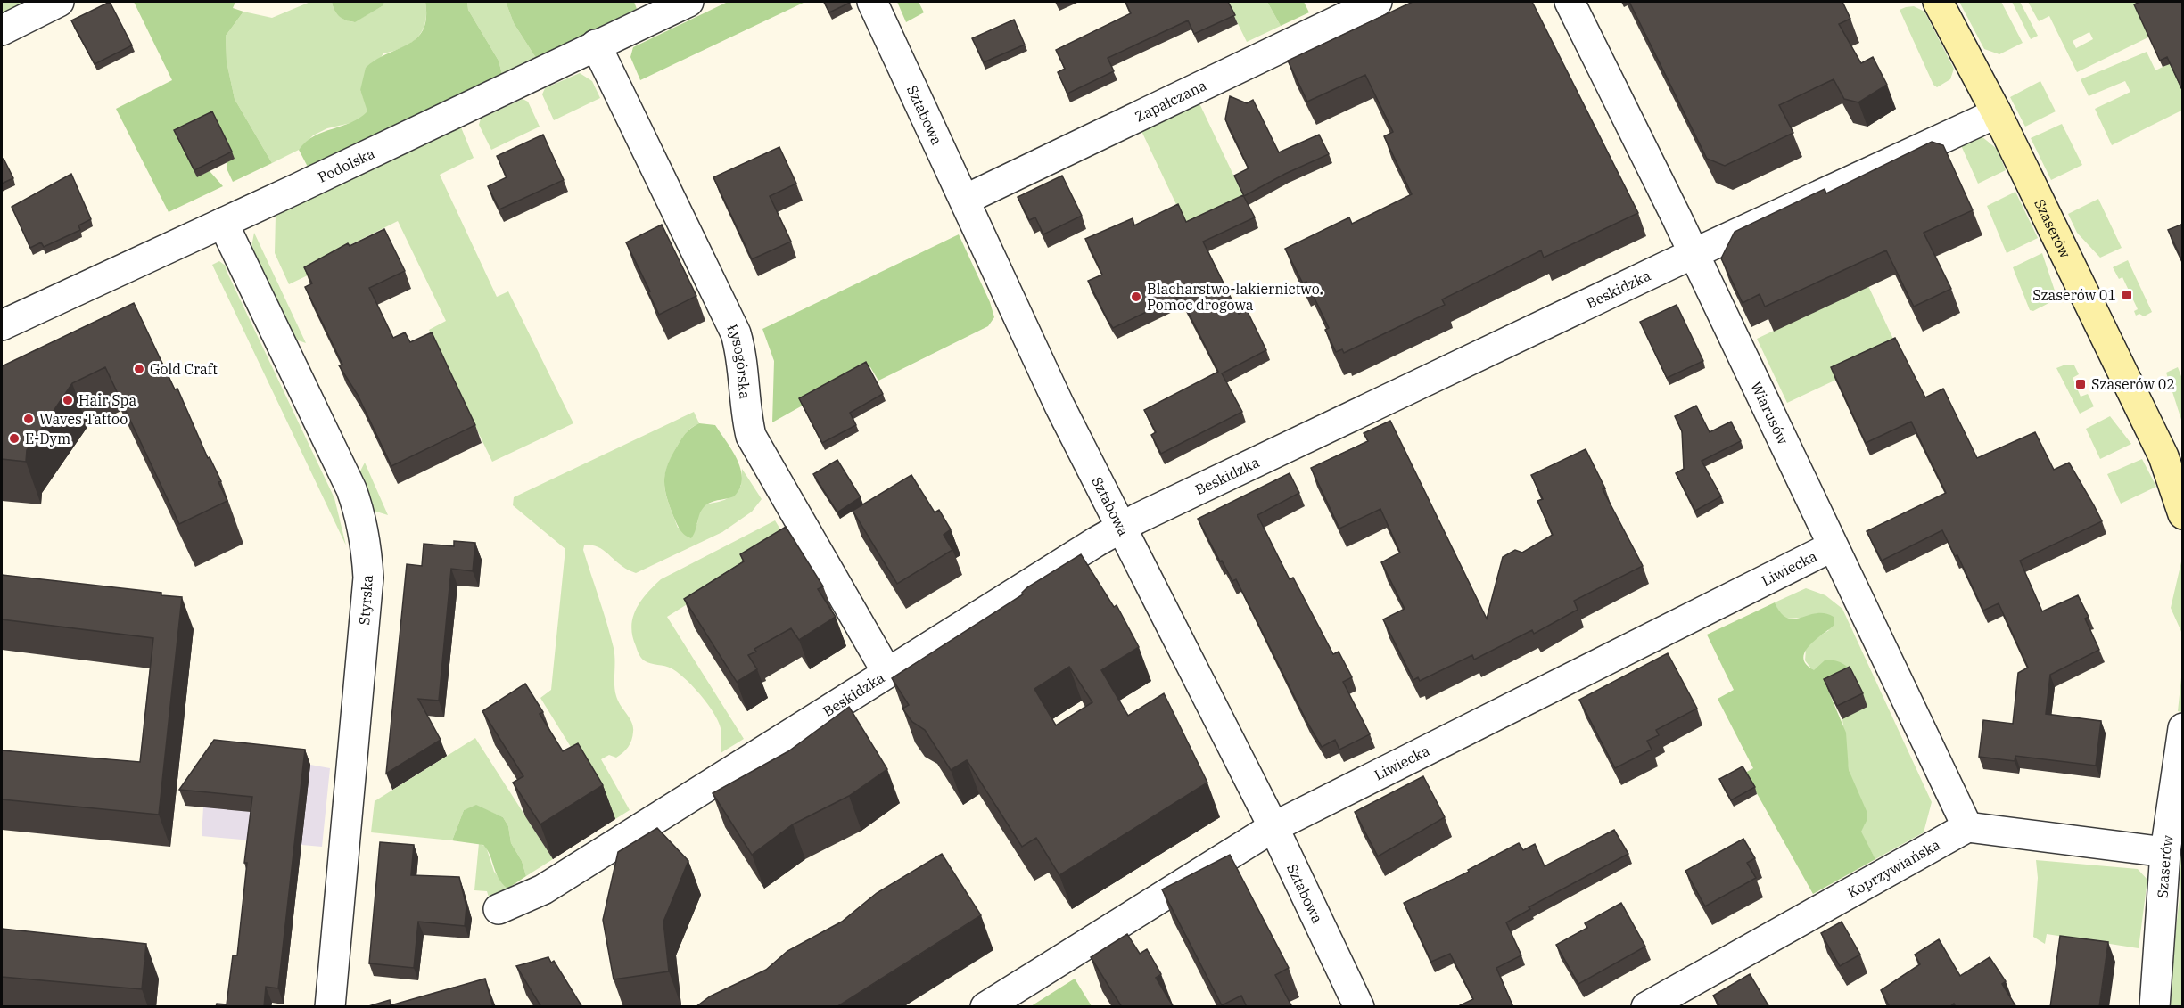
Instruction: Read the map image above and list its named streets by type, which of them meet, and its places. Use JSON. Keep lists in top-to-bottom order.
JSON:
{
  "streets": {
    "street": [
      "Zapałczana",
      "Sztabowa",
      "Podolska",
      "Szaserów",
      "Beskidzka",
      "Łysogórska",
      "Wiarusów",
      "Liwiecka",
      "Styrska",
      "Koprzywiańska"
    ]
  },
  "crossings": [
    ["Zapałczana", "Sztabowa"],
    ["Sztabowa", "Beskidzka"],
    ["Sztabowa", "Liwiecka"],
    ["Podolska", "Łysogórska"],
    ["Podolska", "Styrska"],
    ["Szaserów", "Beskidzka"],
    ["Beskidzka", "Łysogórska"],
    ["Beskidzka", "Wiarusów"],
    ["Wiarusów", "Liwiecka"],
    ["Wiarusów", "Koprzywiańska"]
  ],
  "places": {
    "transit": ["Szaserów 01", "Szaserów 02"],
    "other": [
      "Blacharstwo-lakiernictwo. Pomoc drogowa",
      "Gold Craft",
      "Hair Spa",
      "Waves Tattoo",
      "E-Dym"
    ]
  }
}
